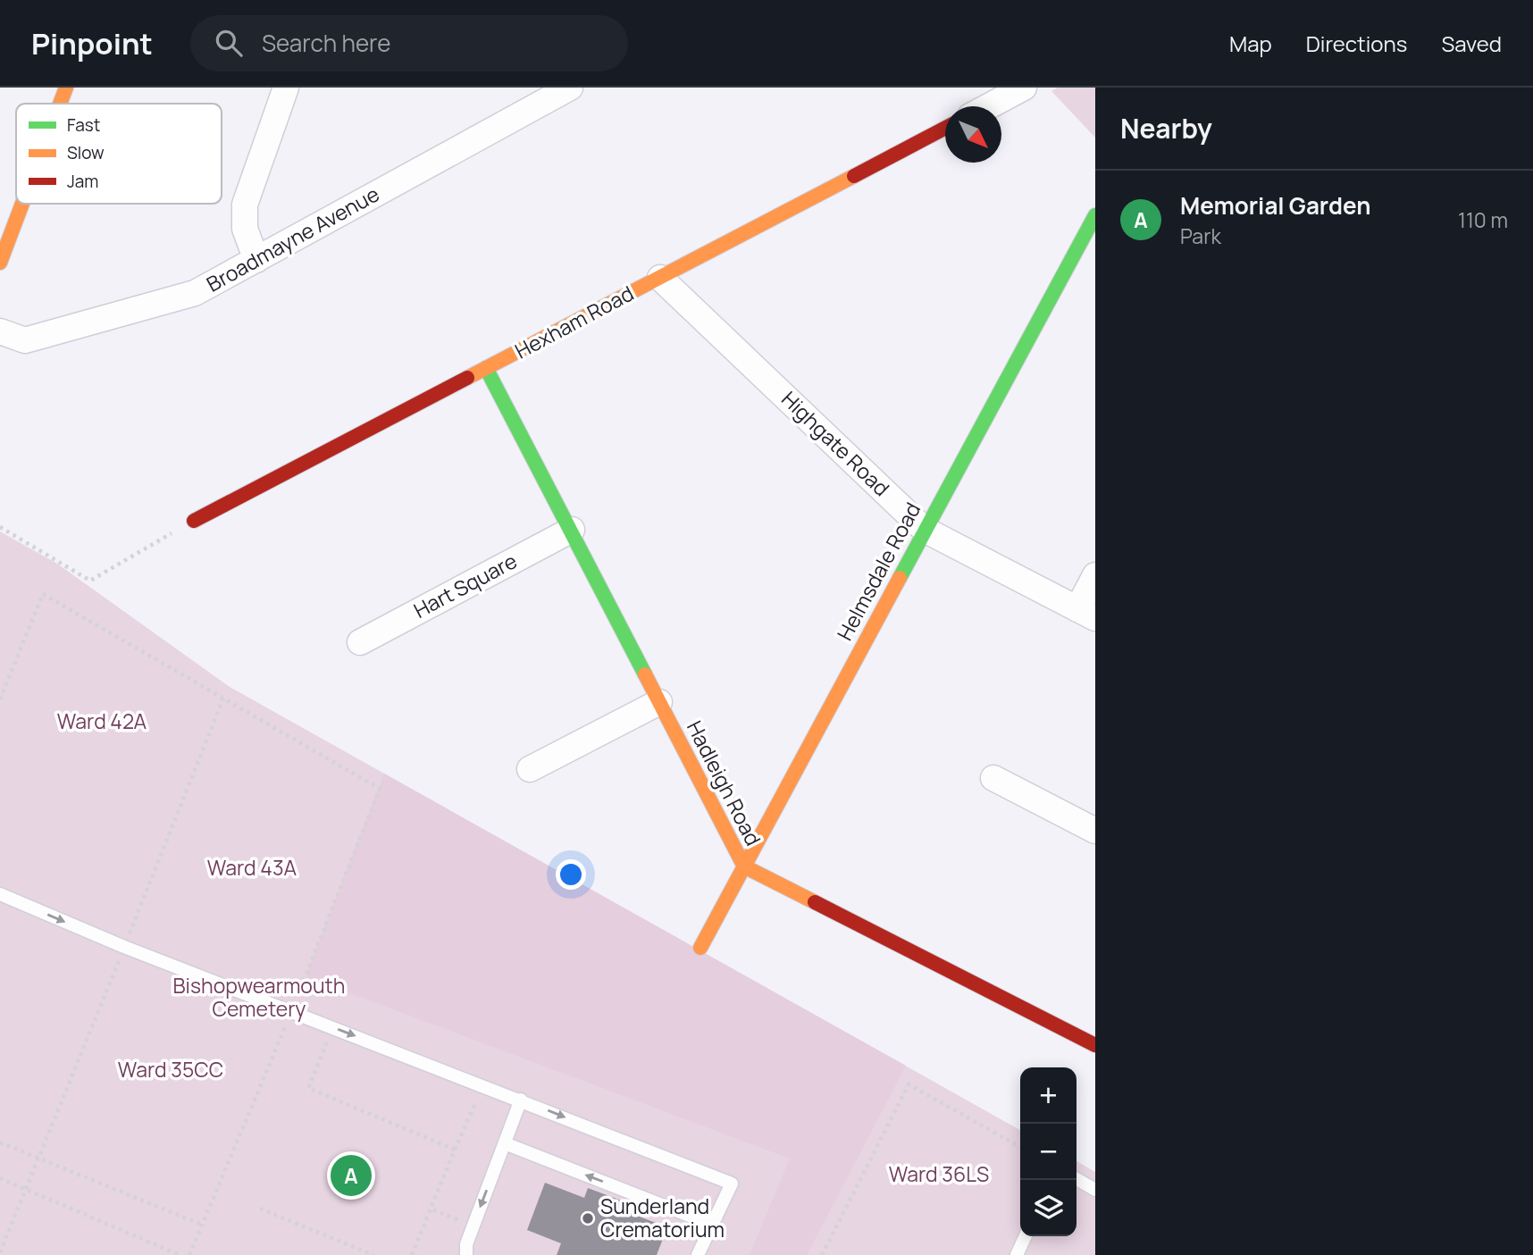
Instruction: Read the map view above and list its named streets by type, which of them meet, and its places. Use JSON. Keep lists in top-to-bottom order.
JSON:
{
  "streets": {
    "street": [
      "Broadmayne Avenue",
      "Hexham Road",
      "Highgate Road",
      "Helmsdale Road",
      "Hart Square",
      "Hadleigh Road"
    ]
  },
  "crossings": [
    ["Hexham Road", "Highgate Road"],
    ["Hexham Road", "Hadleigh Road"],
    ["Highgate Road", "Helmsdale Road"],
    ["Helmsdale Road", "Hadleigh Road"],
    ["Hart Square", "Hadleigh Road"]
  ],
  "parks": [
    "Ward 42A",
    "Ward 43A",
    "Bishopwearmouth Cemetery",
    "Ward 35CC",
    "Ward 36LS"
  ],
  "places": ["Sunderland Crematorium"],
  "legend": ["Fast", "Slow", "Jam"],
  "north": "bottom right",
  "page": {
    "header": "Pinpoint",
    "search": "Search here",
    "nav": ["Map", "Directions", "Saved"],
    "heading": "Nearby",
    "list": [
      {
        "mark": "A",
        "name": "Memorial Garden",
        "note": "Park",
        "value": "110 m"
      }
    ],
    "map_buttons": ["+", "−"],
    "pins": "A"
  }
}
